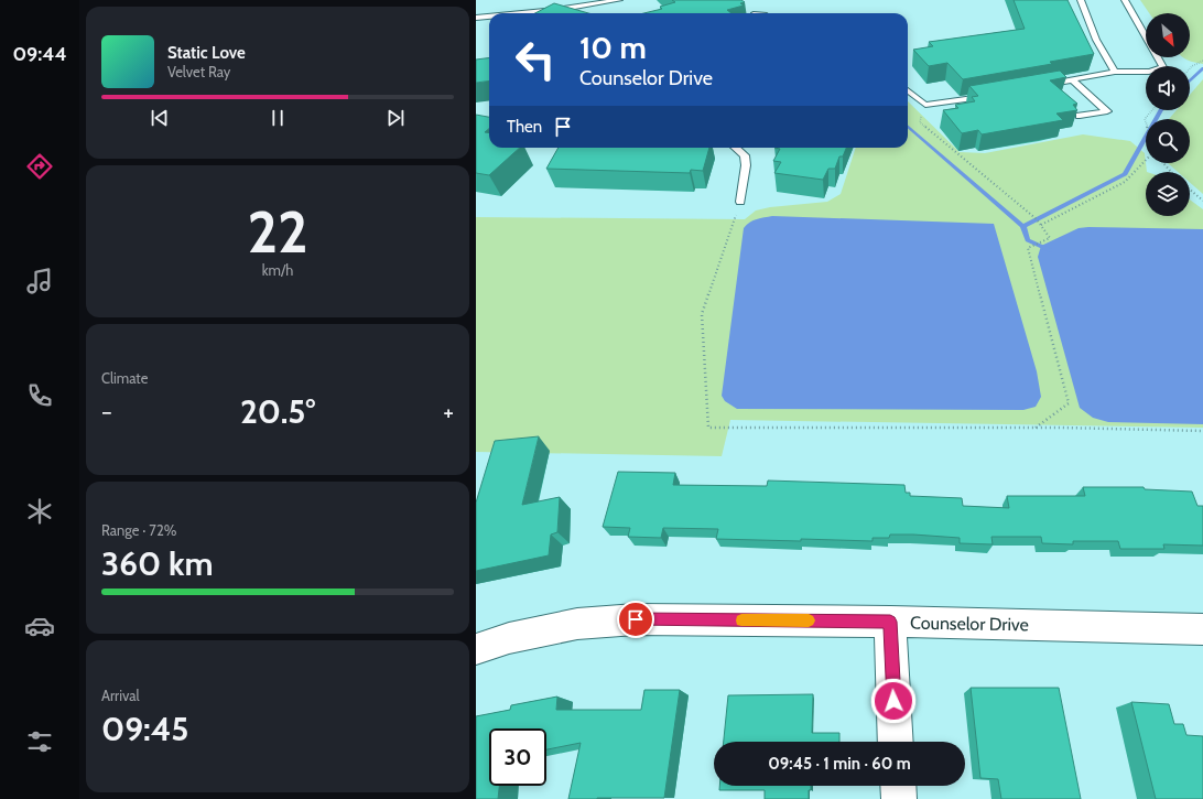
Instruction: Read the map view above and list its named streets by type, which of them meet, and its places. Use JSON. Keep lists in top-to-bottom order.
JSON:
{
  "streets": {
    "street": ["Counselor Drive"]
  },
  "north": "bottom right",
  "page": {
    "tabs": "09:44",
    "turn": ["10 m", "Counselor Drive"],
    "song": ["Static Love", "Velvet Ray"],
    "then": "Then",
    "tile": [
      ["22", "km/h"],
      "Climate",
      ["Range · 72%", "360 km"],
      ["Arrival", "09:45"]
    ],
    "heat": ["−", "20.5°", "+"],
    "limit": "30",
    "trip": "09:45 · 1 min · 60 m"
  }
}
